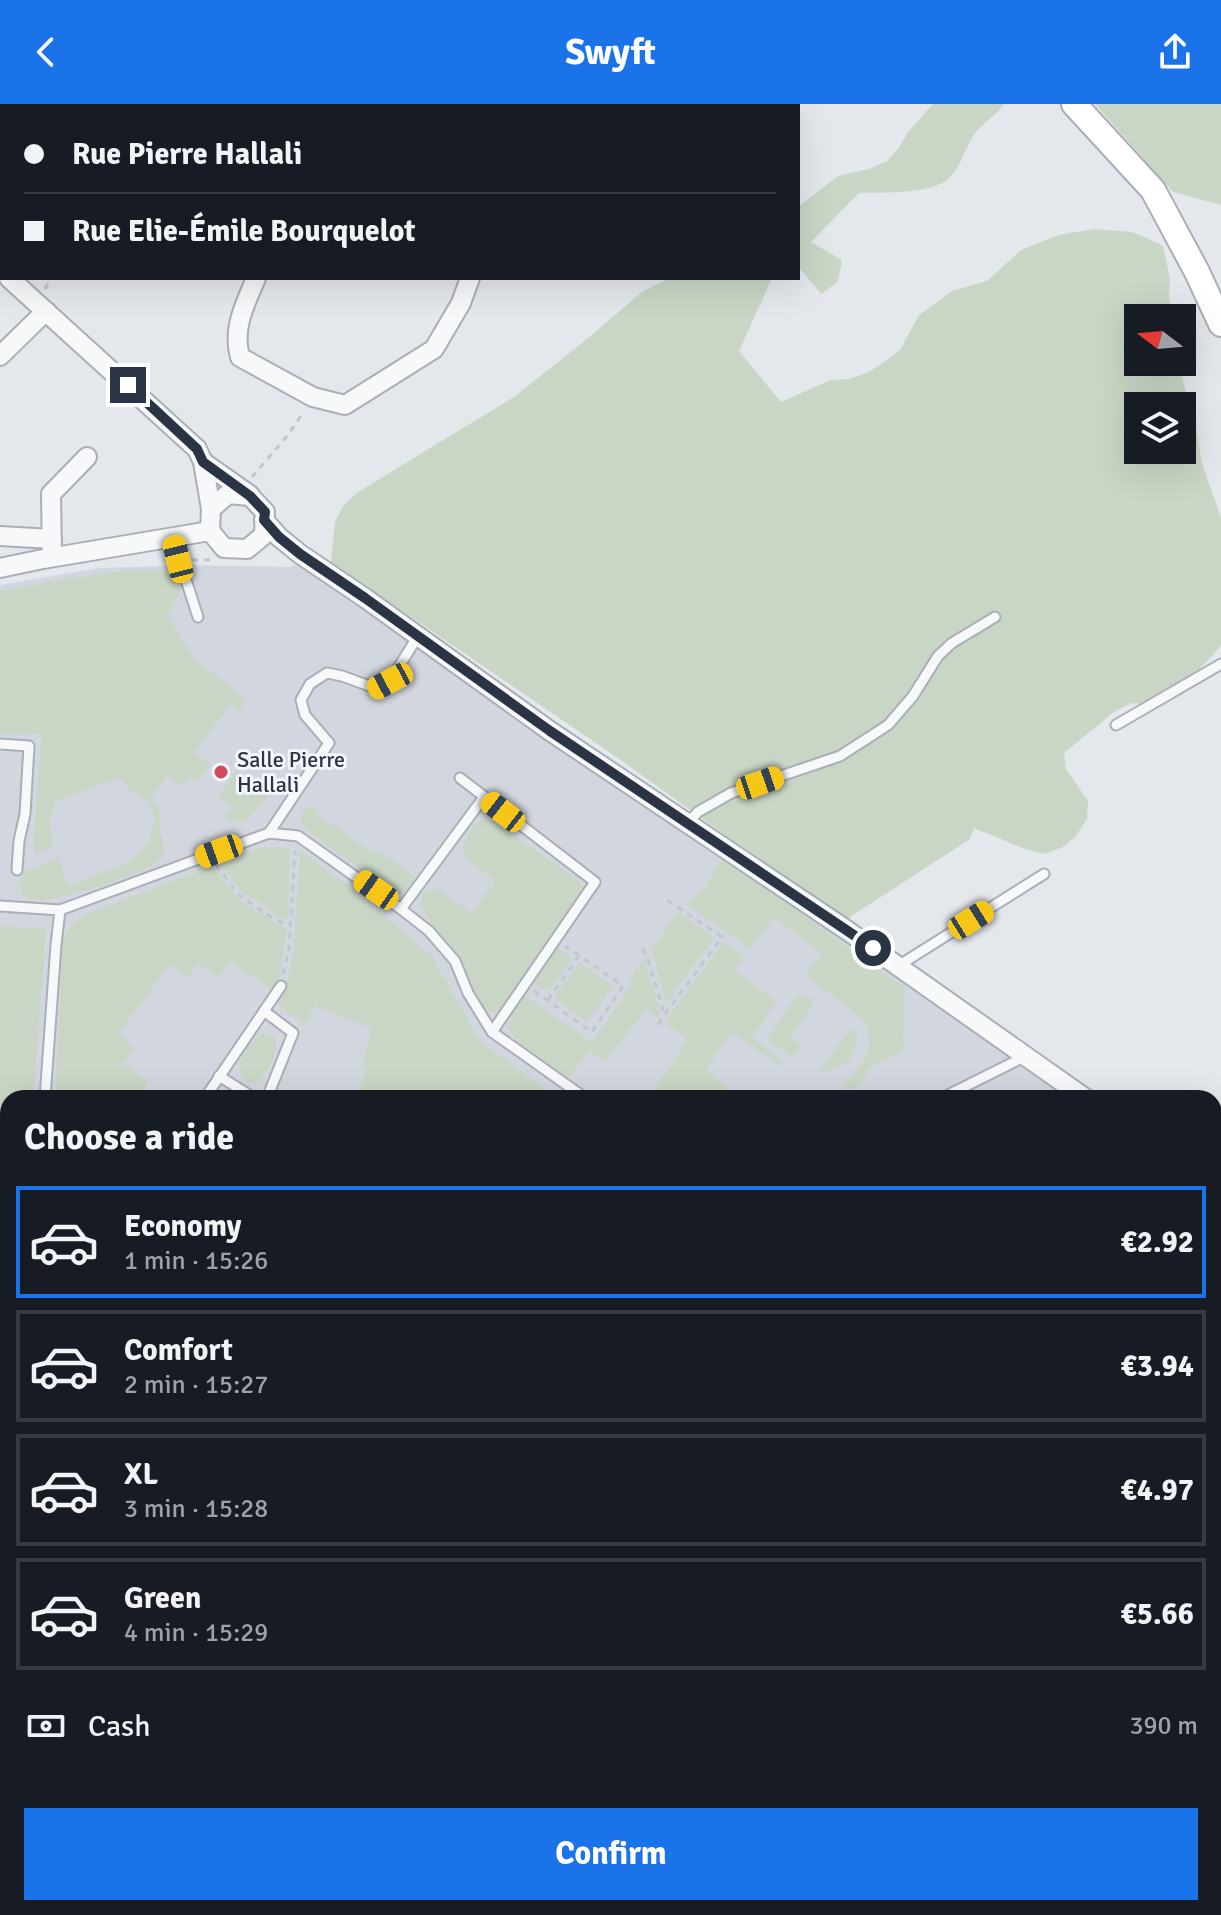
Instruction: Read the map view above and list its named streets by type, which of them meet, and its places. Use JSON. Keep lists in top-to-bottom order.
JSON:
{
  "places": ["Salle Pierre Hallali"],
  "north": "left",
  "page": {
    "header": "Swyft",
    "banner": ["Rue Pierre Hallali", "Rue Elie-Émile Bourquelot"],
    "heading": "Choose a ride",
    "list": [
      {
        "name": "Economy",
        "note": "1 min · 15:26",
        "value": "€2.92"
      },
      {
        "name": "Comfort",
        "note": "2 min · 15:27",
        "value": "€3.94"
      },
      {
        "name": "XL",
        "note": "3 min · 15:28",
        "value": "€4.97"
      },
      {
        "name": "Green",
        "note": "4 min · 15:29",
        "value": "€5.66"
      }
    ],
    "pay": ["Cash", "390 m"],
    "buttons": "Confirm"
  }
}
